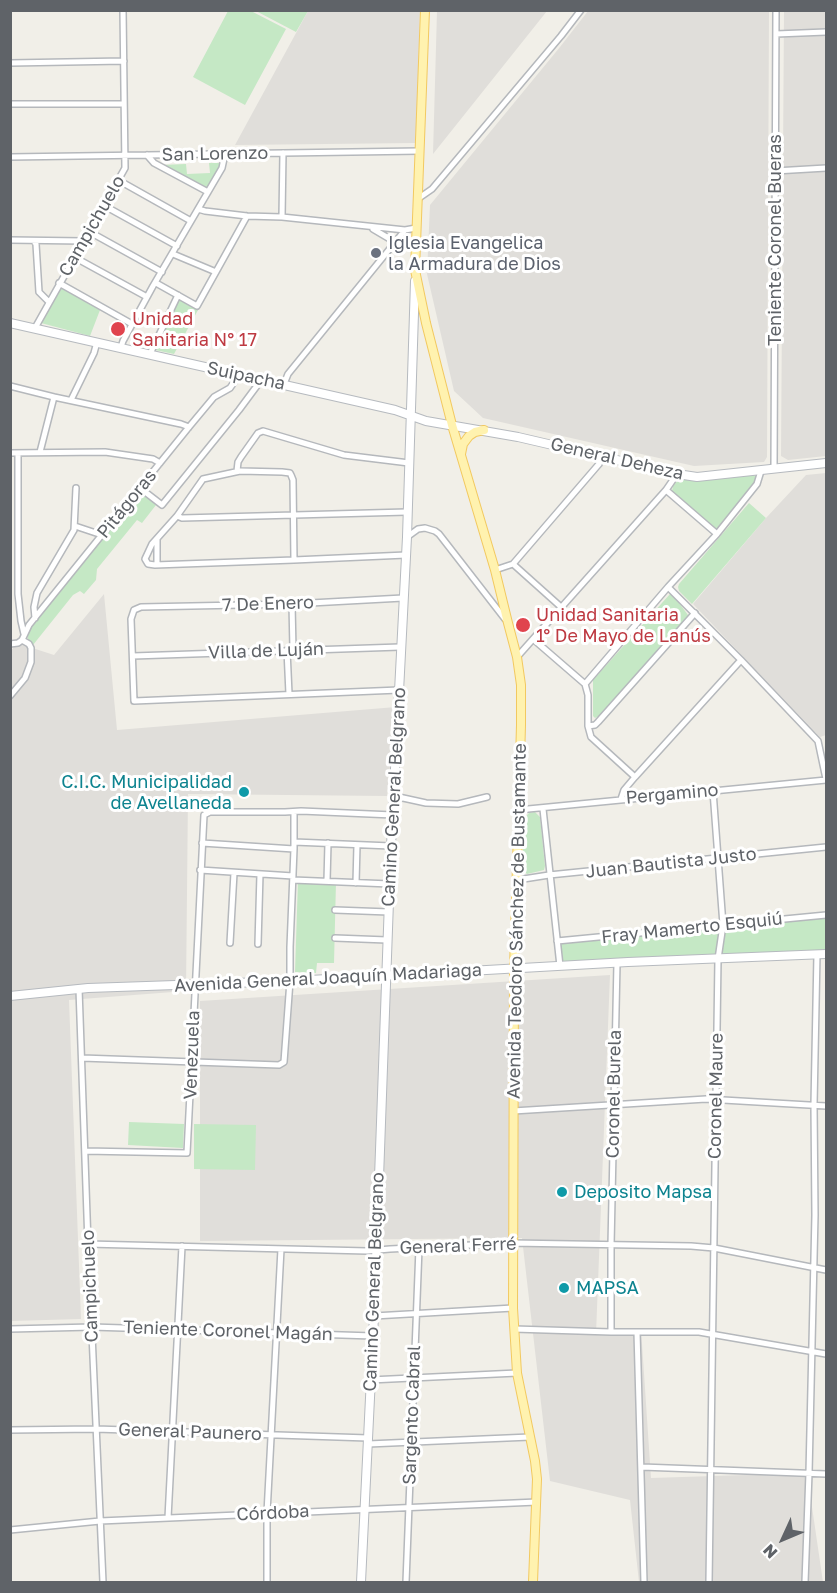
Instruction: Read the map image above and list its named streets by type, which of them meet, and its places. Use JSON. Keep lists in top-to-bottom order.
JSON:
{
  "streets": {
    "main road": ["Camino General Belgrano", "Avenida Teodoro Sánchez de Bustamante"],
    "street": [
      "San Lorenzo",
      "Campichuelo",
      "Teniente Coronel Bueras",
      "Suipacha",
      "General Deheza",
      "Pitágoras",
      "7 De Enero",
      "Villa de Luján",
      "Pergamino",
      "Juan Bautista Justo",
      "Fray Mamerto Esquiú",
      "Avenida General Joaquín Madariaga",
      "Venezuela",
      "Coronel Burela",
      "Coronel Maure",
      "General Ferré",
      "Teniente Coronel Magán",
      "Sargento Cabral",
      "General Paunero",
      "Córdoba"
    ]
  },
  "crossings": [
    ["San Lorenzo", "Campichuelo"],
    ["San Lorenzo", "Camino General Belgrano"],
    ["Campichuelo", "Suipacha"],
    ["Campichuelo", "Avenida General Joaquín Madariaga"],
    ["Campichuelo", "Venezuela"],
    ["Campichuelo", "General Ferré"],
    ["Campichuelo", "Teniente Coronel Magán"],
    ["Campichuelo", "General Paunero"],
    ["Campichuelo", "Córdoba"],
    ["Teniente Coronel Bueras", "General Deheza"],
    ["Suipacha", "General Deheza"],
    ["Suipacha", "Pitágoras"],
    ["Suipacha", "Camino General Belgrano"],
    ["General Deheza", "Camino General Belgrano"],
    ["General Deheza", "Avenida Teodoro Sánchez de Bustamante"],
    ["7 De Enero", "Villa de Luján"],
    ["7 De Enero", "Camino General Belgrano"],
    ["Villa de Luján", "Camino General Belgrano"],
    ["Pergamino", "Avenida Teodoro Sánchez de Bustamante"],
    ["Pergamino", "Coronel Maure"],
    ["Camino General Belgrano", "Avenida Teodoro Sánchez de Bustamante"],
    ["Camino General Belgrano", "Avenida General Joaquín Madariaga"],
    ["Camino General Belgrano", "General Ferré"],
    ["Camino General Belgrano", "Teniente Coronel Magán"],
    ["Camino General Belgrano", "General Paunero"],
    ["Camino General Belgrano", "Córdoba"],
    ["Juan Bautista Justo", "Avenida Teodoro Sánchez de Bustamante"],
    ["Juan Bautista Justo", "Coronel Maure"],
    ["Avenida Teodoro Sánchez de Bustamante", "Avenida General Joaquín Madariaga"],
    ["Avenida Teodoro Sánchez de Bustamante", "General Ferré"],
    ["Avenida Teodoro Sánchez de Bustamante", "General Paunero"],
    ["Avenida Teodoro Sánchez de Bustamante", "Córdoba"],
    ["Fray Mamerto Esquiú", "Coronel Maure"],
    ["Avenida General Joaquín Madariaga", "Venezuela"],
    ["Avenida General Joaquín Madariaga", "Coronel Burela"],
    ["Avenida General Joaquín Madariaga", "Coronel Maure"],
    ["Coronel Burela", "General Ferré"],
    ["Coronel Maure", "General Ferré"],
    ["General Ferré", "Sargento Cabral"],
    ["Sargento Cabral", "General Paunero"],
    ["Sargento Cabral", "Córdoba"]
  ],
  "places": [
    "Iglesia Evangelica la Armadura de Dios",
    "Unidad Sanitaria N° 17",
    "Unidad Sanitaria 1° De Mayo de Lanús",
    "C.I.C. Municipalidad de Avellaneda",
    "Deposito Mapsa",
    "MAPSA"
  ],
  "north": "bottom left"
}
